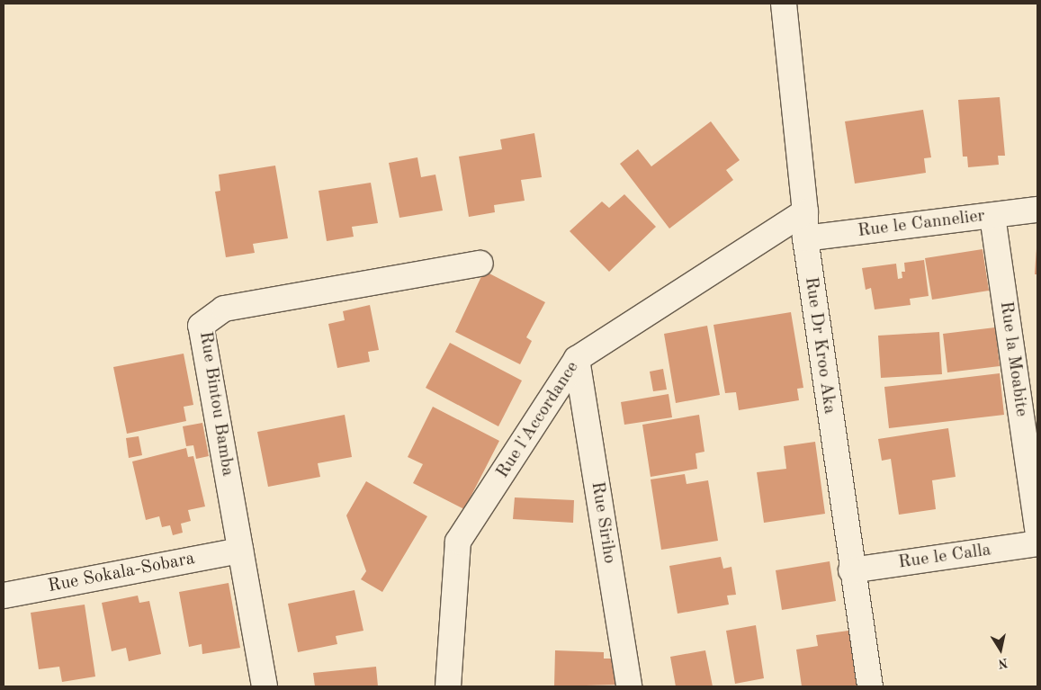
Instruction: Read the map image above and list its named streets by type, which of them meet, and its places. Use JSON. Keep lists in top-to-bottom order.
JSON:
{
  "streets": {
    "street": [
      "Rue le Cannelier",
      "Rue Dr Kroo Aka",
      "Rue la Moabite",
      "Rue Bintou Bamba",
      "Rue l'Accordance",
      "Rue Siriho",
      "Rue le Calla",
      "Rue Sokala-Sobara"
    ]
  },
  "crossings": [
    ["Rue le Cannelier", "Rue Dr Kroo Aka"],
    ["Rue le Cannelier", "Rue la Moabite"],
    ["Rue Dr Kroo Aka", "Rue l'Accordance"],
    ["Rue Dr Kroo Aka", "Rue le Calla"],
    ["Rue Bintou Bamba", "Rue Sokala-Sobara"],
    ["Rue l'Accordance", "Rue Siriho"]
  ],
  "north": "bottom"
}
